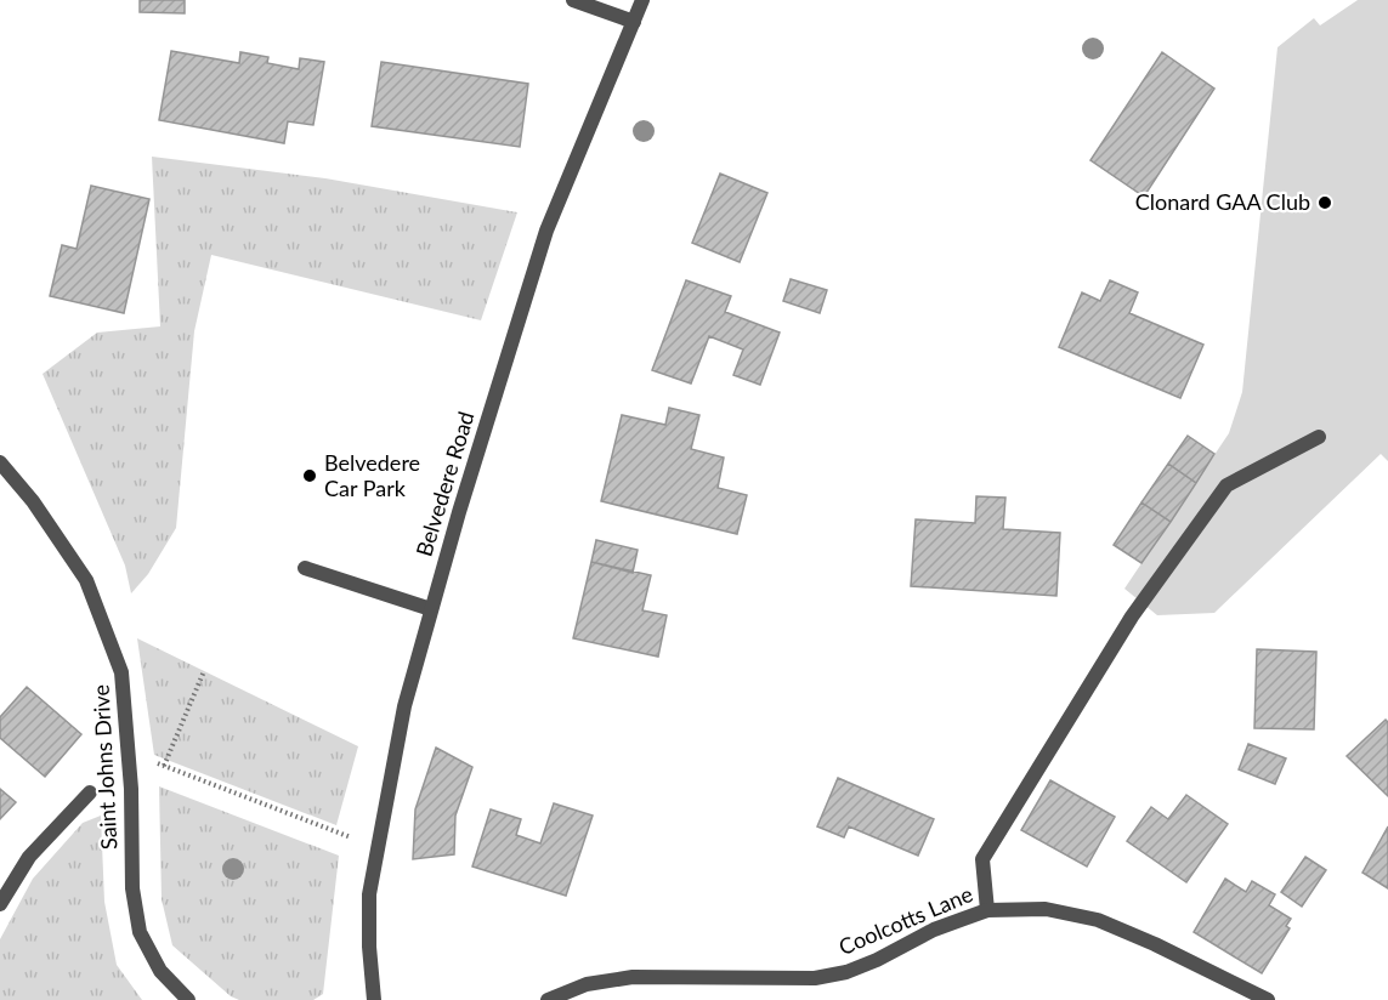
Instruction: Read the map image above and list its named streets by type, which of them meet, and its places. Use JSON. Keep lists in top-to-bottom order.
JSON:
{
  "streets": {
    "street": ["Belvedere Road", "Saint Johns Drive", "Coolcotts Lane"]
  },
  "places": ["Clonard GAA Club", "Belvedere Car Park"]
}
